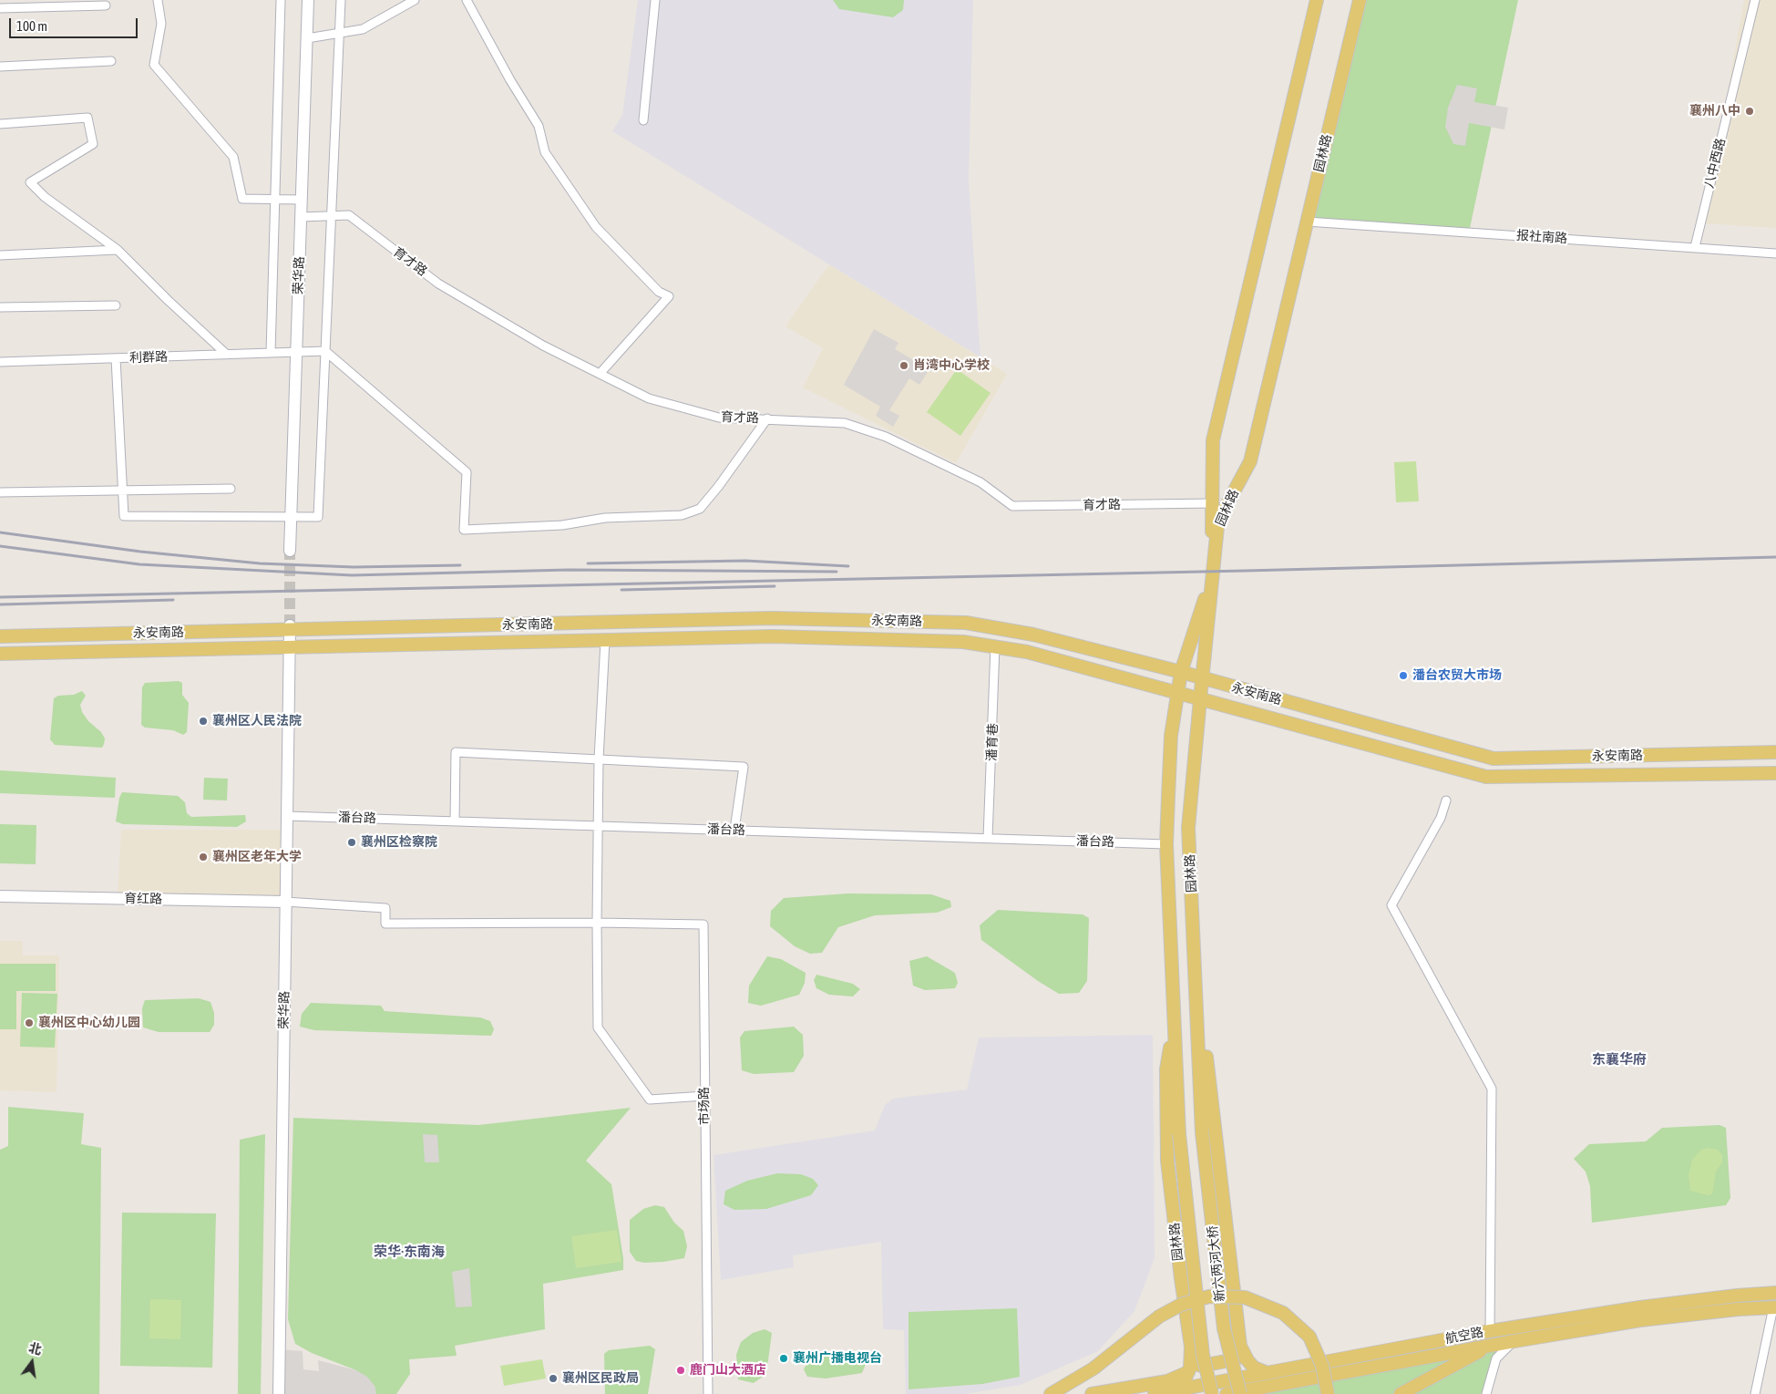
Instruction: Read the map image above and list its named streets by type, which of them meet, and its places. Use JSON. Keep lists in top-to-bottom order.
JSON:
{
  "streets": {
    "main road": [
      "园林路",
      "荣华路",
      "永安南路",
      "育红路",
      "新六两河大桥",
      "航空路"
    ],
    "street": [
      "八中西路",
      "报社南路",
      "育才路",
      "利群路",
      "潘育巷",
      "潘台路",
      "市场路"
    ]
  },
  "crossings": [
    ["园林路", "报社南路"],
    ["园林路", "育才路"],
    ["园林路", "永安南路"],
    ["园林路", "潘台路"],
    ["园林路", "新六两河大桥"],
    ["园林路", "航空路"],
    ["八中西路", "报社南路"],
    ["育才路", "荣华路"],
    ["荣华路", "利群路"],
    ["荣华路", "永安南路"],
    ["荣华路", "潘台路"],
    ["荣华路", "育红路"],
    ["永安南路", "潘育巷"],
    ["潘育巷", "潘台路"]
  ],
  "districts": ["东襄华府", "荣华·东南海"],
  "places": [
    "襄州八中",
    "肖湾中心学校",
    "潘台农贸大市场",
    "襄州区人民法院",
    "襄州区检察院",
    "襄州区老年大学",
    "襄州区中心幼儿园",
    "襄州广播电视台",
    "鹿门山大酒店",
    "襄州区民政局"
  ],
  "scale_bar": "100 m",
  "north": "top"
}
